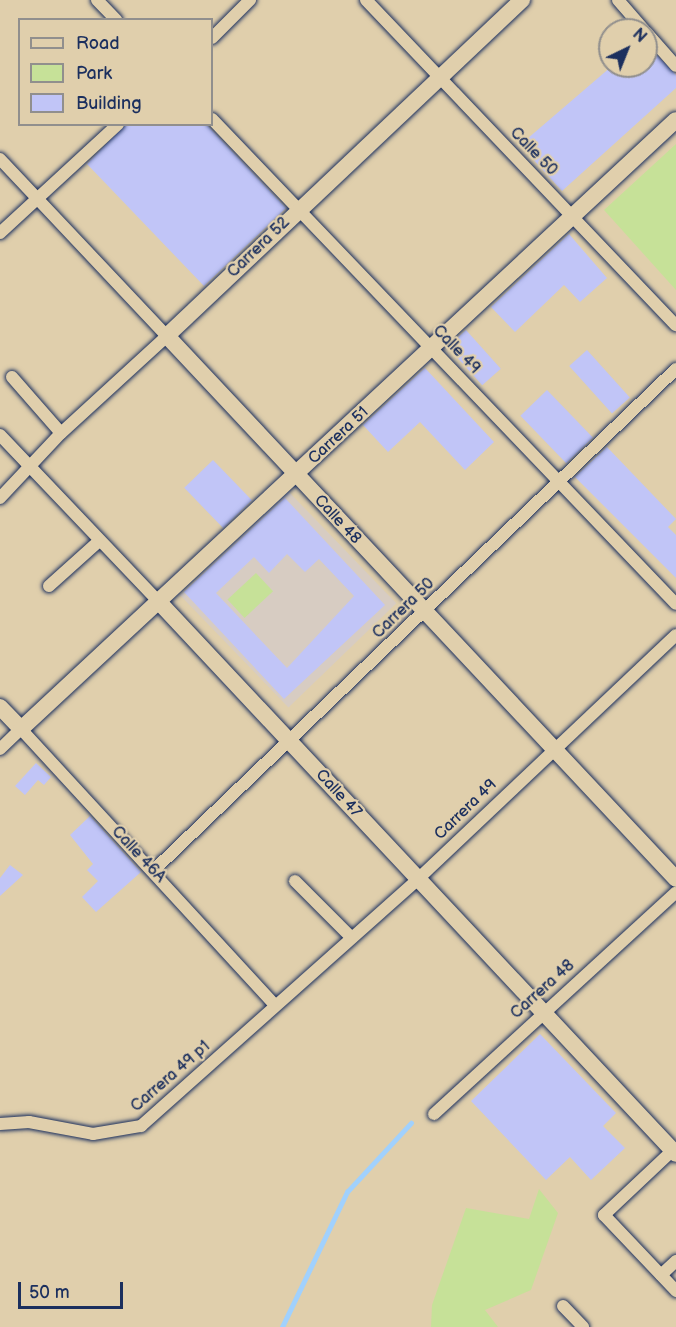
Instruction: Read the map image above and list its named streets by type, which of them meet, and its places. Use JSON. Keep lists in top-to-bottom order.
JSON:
{
  "streets": {
    "main road": [
      "Carrera 52",
      "Carrera 51",
      "Calle 48",
      "Calle 47",
      "Calle 46A"
    ],
    "street": [
      "Calle 50",
      "Calle 49",
      "Carrera 50",
      "Carrera 49",
      "Carrera 48",
      "Carrera 49 p1"
    ]
  },
  "crossings": [
    ["Calle 50", "Carrera 52"],
    ["Calle 50", "Carrera 51"],
    ["Carrera 52", "Calle 49"],
    ["Carrera 52", "Calle 48"],
    ["Carrera 52", "Calle 47"],
    ["Calle 49", "Carrera 51"],
    ["Calle 49", "Carrera 50"],
    ["Carrera 51", "Calle 48"],
    ["Carrera 51", "Calle 47"],
    ["Carrera 51", "Calle 46A"],
    ["Calle 48", "Carrera 50"],
    ["Calle 48", "Carrera 49"],
    ["Carrera 50", "Calle 47"],
    ["Carrera 50", "Calle 46A"],
    ["Calle 47", "Carrera 49"],
    ["Calle 47", "Carrera 48"],
    ["Carrera 49", "Calle 46A"],
    ["Carrera 49", "Carrera 49 p1"],
    ["Calle 46A", "Carrera 49 p1"]
  ],
  "legend": ["Road", "Park", "Building"],
  "scale_bar": "50 m",
  "north": "top right"
}
